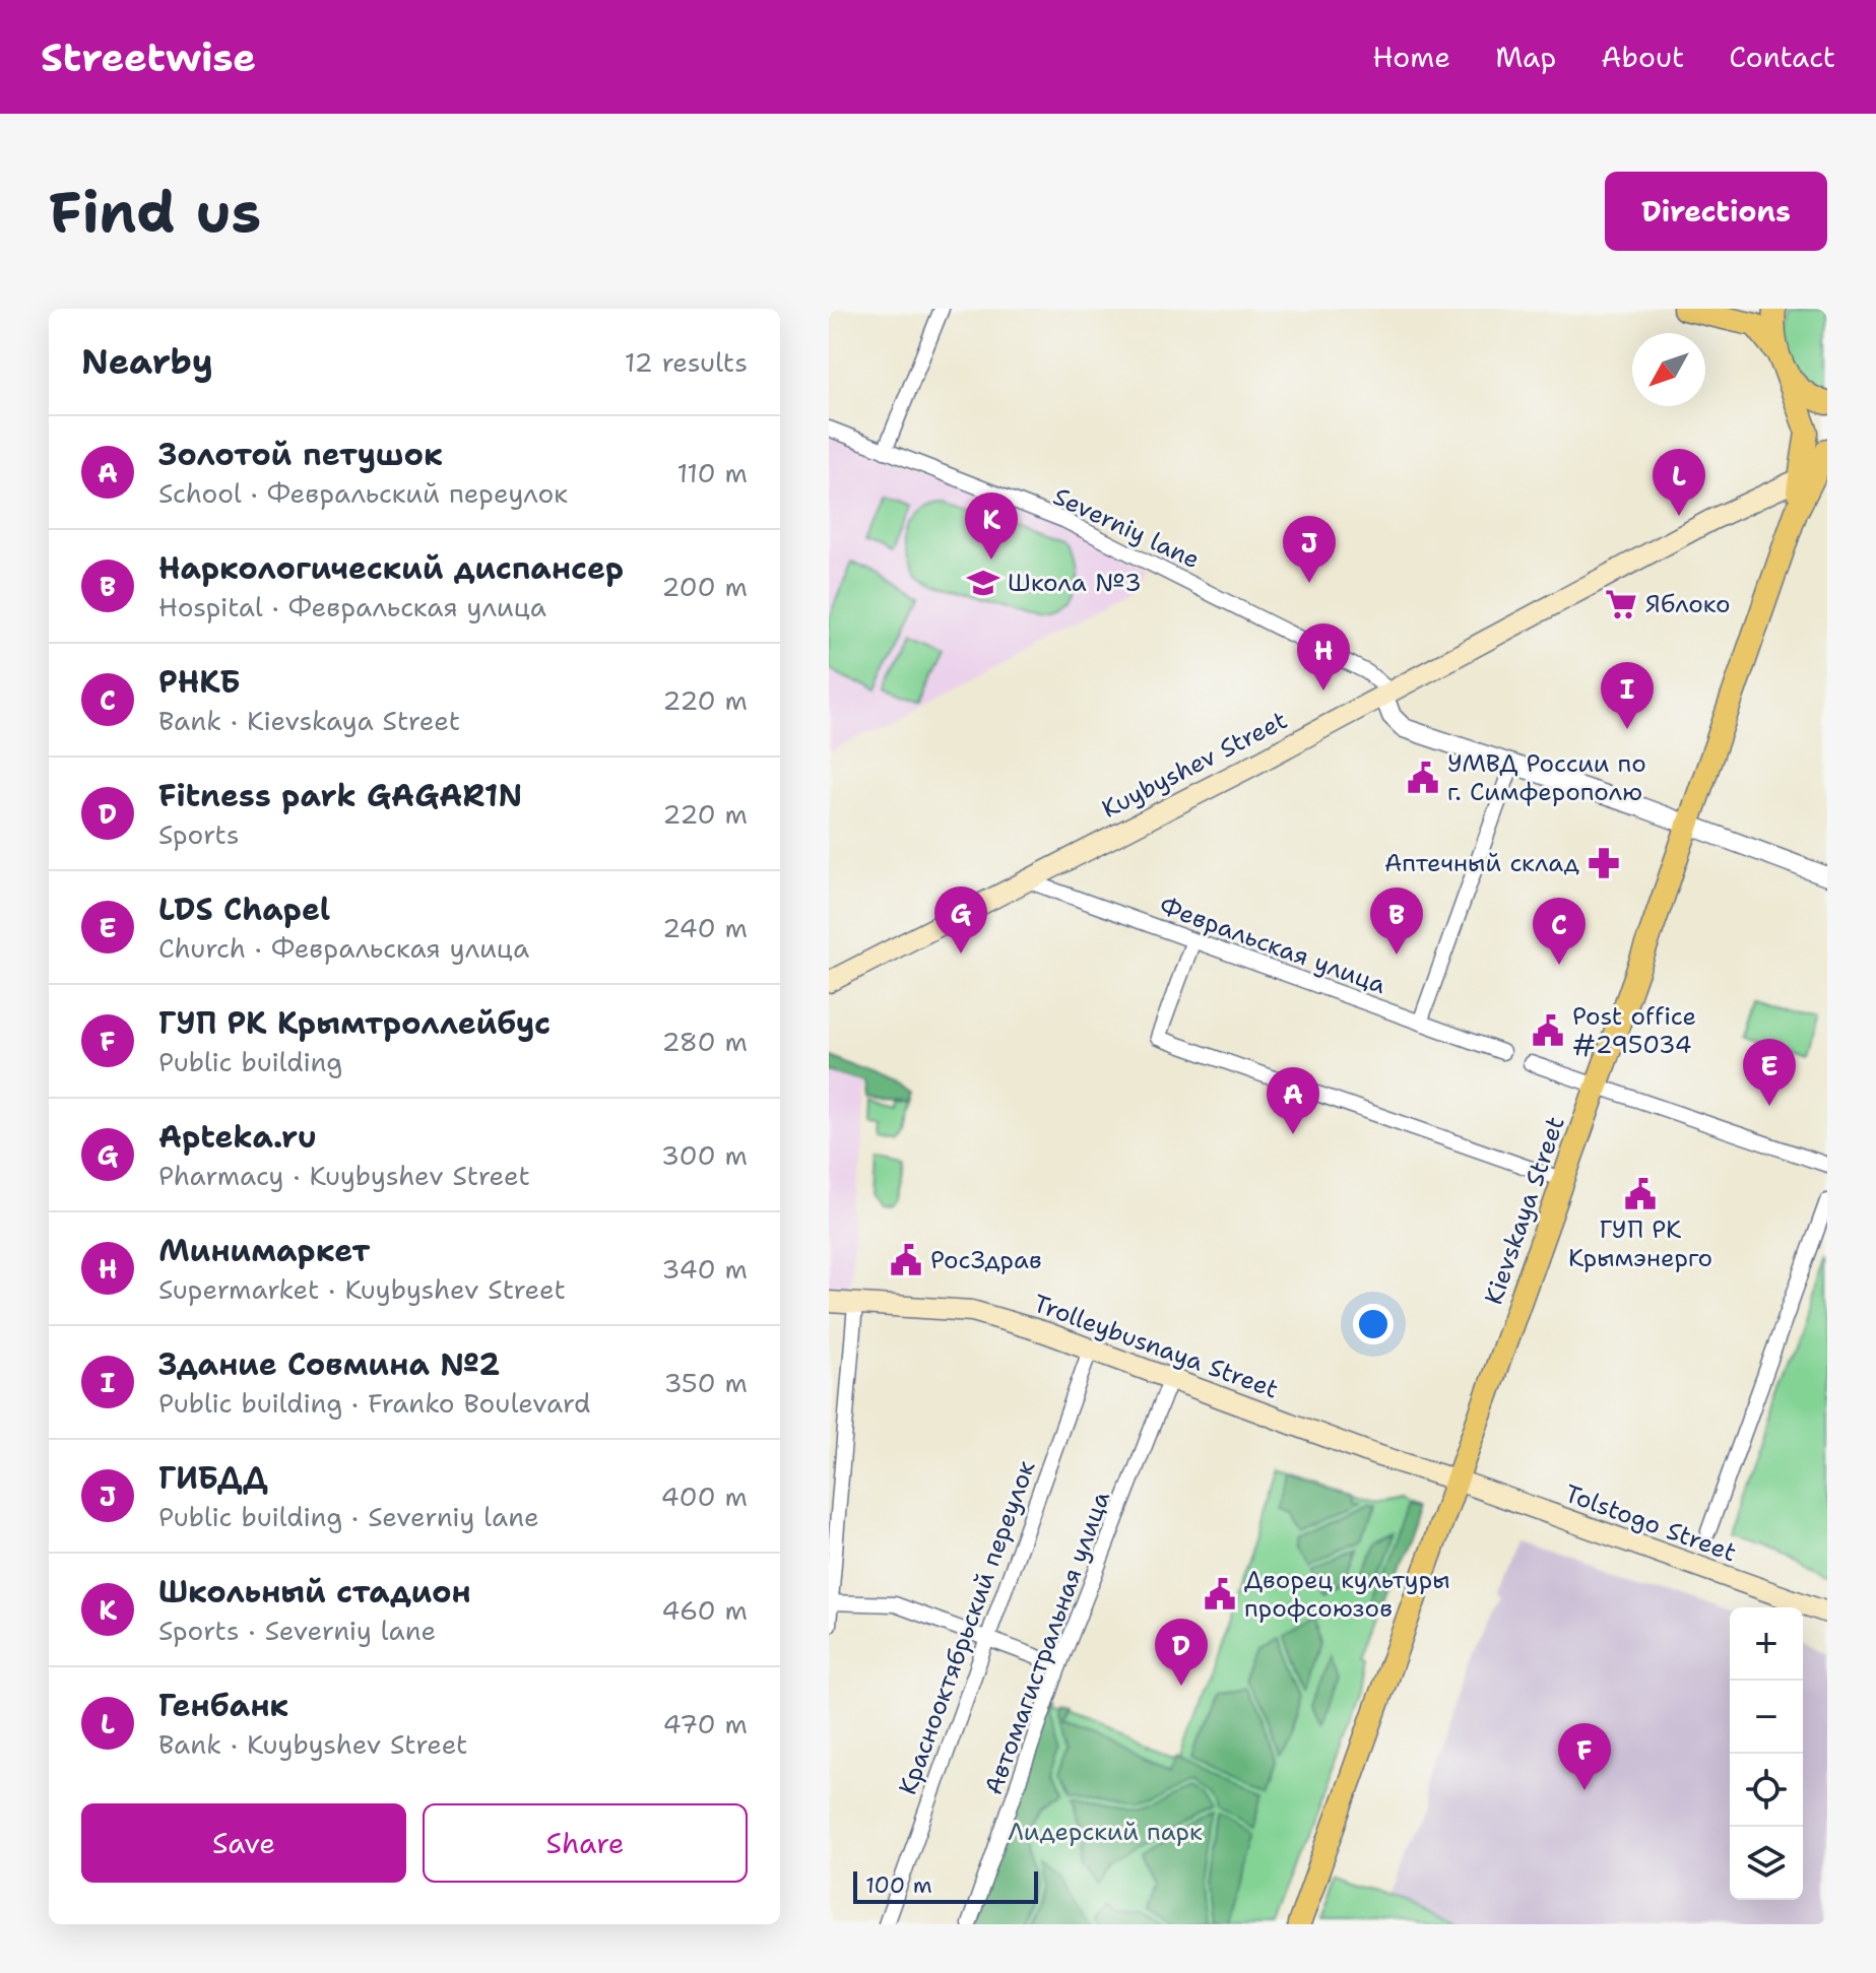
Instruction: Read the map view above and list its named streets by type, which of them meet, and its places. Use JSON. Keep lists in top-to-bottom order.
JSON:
{
  "streets": {
    "main road": [
      "Kuybyshev Street",
      "Kievskaya Street",
      "Trolleybusnaya Street",
      "Tolstogo Street"
    ],
    "street": [
      "Severniy lane",
      "Февральская улица",
      "Краснооктябрьский переулок",
      "Автомагистральная улица"
    ]
  },
  "crossings": [
    ["Severniy lane", "Kuybyshev Street"],
    ["Kuybyshev Street", "Февральская улица"],
    ["Kuybyshev Street", "Kievskaya Street"],
    ["Kievskaya Street", "Trolleybusnaya Street"],
    ["Kievskaya Street", "Tolstogo Street"],
    ["Trolleybusnaya Street", "Tolstogo Street"],
    ["Trolleybusnaya Street", "Краснооктябрьский переулок"],
    ["Trolleybusnaya Street", "Автомагистральная улица"]
  ],
  "parks": ["Лидерский парк"],
  "places": {
    "school or university": ["Школа №3"],
    "supermarket": ["Яблоко"],
    "public building": [
      "УМВД России по г. Симферополю",
      "Post office #295034",
      "ГУП РК Крымэнерго",
      "РосЗдрав",
      "Дворец культуры профсоюзов"
    ],
    "pharmacy": ["Аптечный склад"]
  },
  "scale_bar": "100 m",
  "north": "bottom left",
  "page": {
    "header": "Streetwise",
    "nav": [
      "Home",
      "Map",
      "About",
      "Contact"
    ],
    "buttons": [
      "Directions",
      ["Save", "Share"]
    ],
    "title": "Find us",
    "heading": ["Nearby", "12 results"],
    "list": [
      {
        "mark": "A",
        "name": "Золотой петушок",
        "note": "School · Февральский переулок",
        "value": "110 m"
      },
      {
        "mark": "B",
        "name": "Наркологический диспансер",
        "note": "Hospital · Февральская улица",
        "value": "200 m"
      },
      {
        "mark": "C",
        "name": "РНКБ",
        "note": "Bank · Kievskaya Street",
        "value": "220 m"
      },
      {
        "mark": "D",
        "name": "Fitness park GAGAR1N",
        "note": "Sports",
        "value": "220 m"
      },
      {
        "mark": "E",
        "name": "LDS Chapel",
        "note": "Church · Февральская улица",
        "value": "240 m"
      },
      {
        "mark": "F",
        "name": "ГУП РК Крымтроллейбус",
        "note": "Public building",
        "value": "280 m"
      },
      {
        "mark": "G",
        "name": "Apteka.ru",
        "note": "Pharmacy · Kuybyshev Street",
        "value": "300 m"
      },
      {
        "mark": "H",
        "name": "Минимаркет",
        "note": "Supermarket · Kuybyshev Street",
        "value": "340 m"
      },
      {
        "mark": "I",
        "name": "Здание Совмина №2",
        "note": "Public building · Franko Boulevard",
        "value": "350 m"
      },
      {
        "mark": "J",
        "name": "ГИБДД",
        "note": "Public building · Severniy lane",
        "value": "400 m"
      },
      {
        "mark": "K",
        "name": "Школьный стадион",
        "note": "Sports · Severniy lane",
        "value": "460 m"
      },
      {
        "mark": "L",
        "name": "Генбанк",
        "note": "Bank · Kuybyshev Street",
        "value": "470 m"
      }
    ],
    "pins": [
      "L",
      "K",
      "J",
      "H",
      "I",
      "G",
      "B",
      "C",
      "E",
      "A",
      "D",
      "F"
    ],
    "map_buttons": ["+", "−"],
    "scale": "100 m"
  }
}
